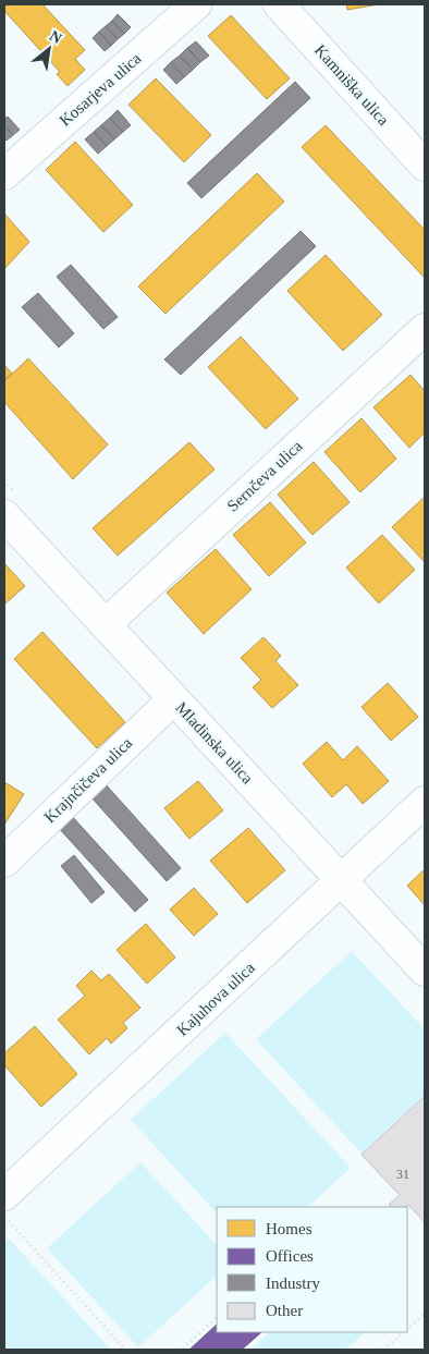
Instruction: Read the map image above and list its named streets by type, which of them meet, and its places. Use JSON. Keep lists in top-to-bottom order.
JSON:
{
  "streets": {
    "street": [
      "Kamniška ulica",
      "Kosarjeva ulica",
      "Sernčeva ulica",
      "Mladinska ulica",
      "Krajnčičeva ulica",
      "Kajuhova ulica"
    ]
  },
  "crossings": [
    ["Sernčeva ulica", "Mladinska ulica"],
    ["Mladinska ulica", "Krajnčičeva ulica"],
    ["Mladinska ulica", "Kajuhova ulica"]
  ],
  "house_numbers": ["31"],
  "legend": [
    "Homes",
    "Offices",
    "Industry",
    "Other"
  ],
  "north": "top right"
}
